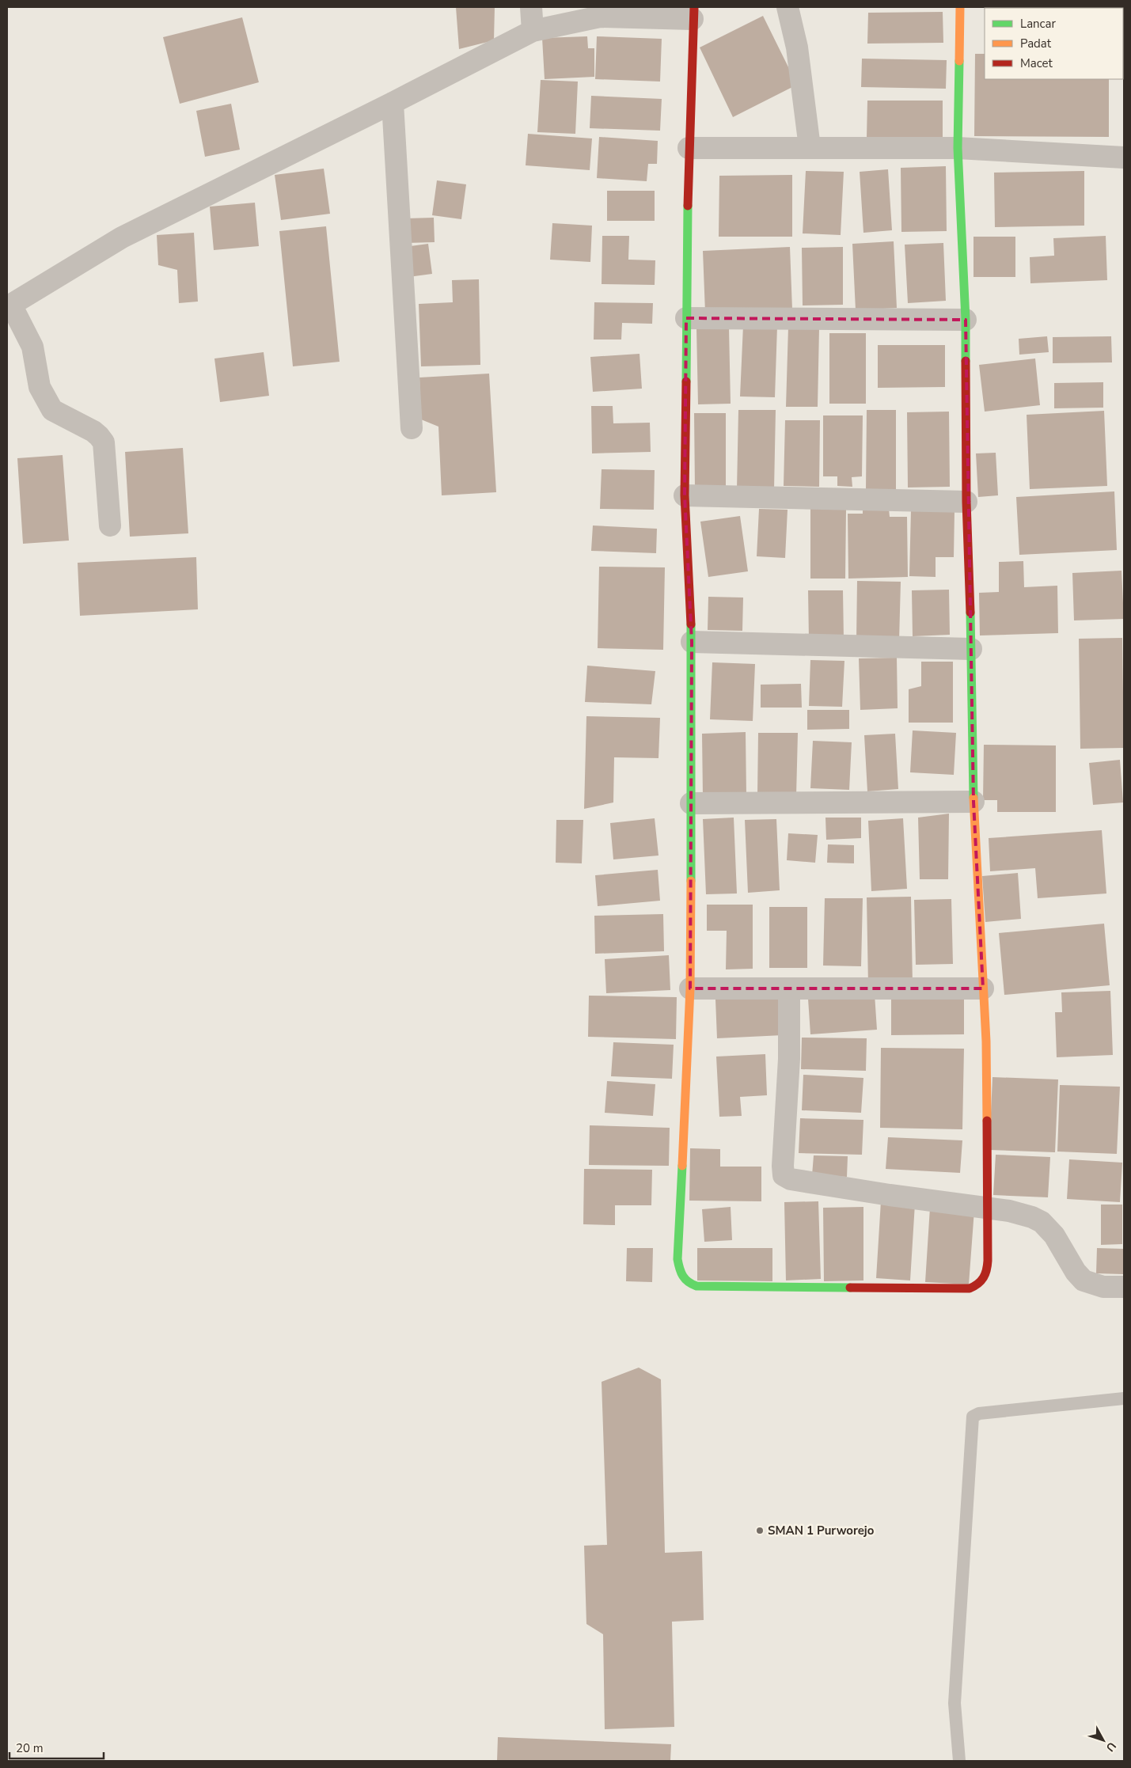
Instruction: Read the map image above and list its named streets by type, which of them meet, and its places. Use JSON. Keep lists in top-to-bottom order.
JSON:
{
  "places": ["SMAN 1 Purworejo"],
  "legend": ["Lancar", "Padat", "Macet"],
  "scale_bar": "20 m",
  "north": "bottom right"
}
